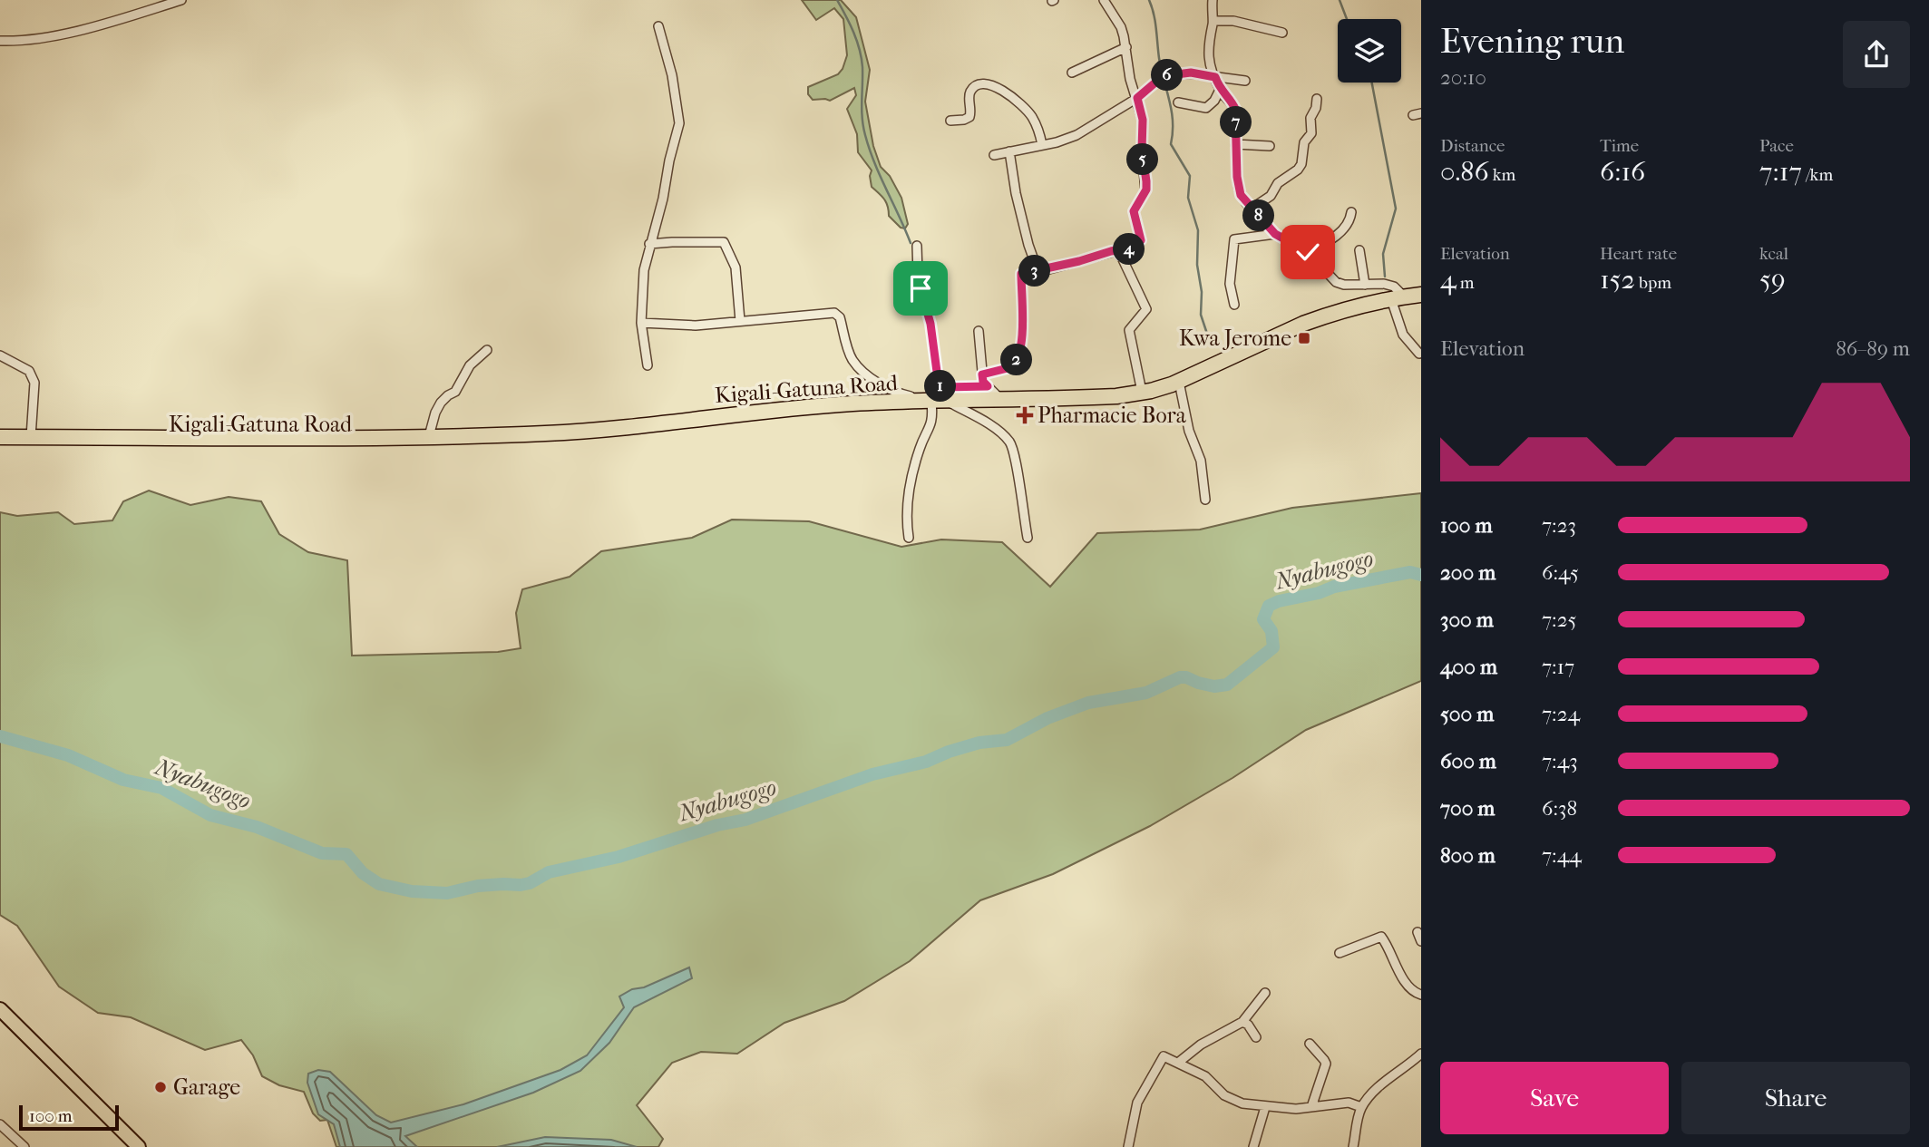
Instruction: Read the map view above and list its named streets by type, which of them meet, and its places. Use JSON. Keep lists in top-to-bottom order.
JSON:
{
  "streets": {
    "highway": ["Kigali-Gatuna Road"]
  },
  "water": ["Nyabugogo"],
  "places": {
    "transit": ["Kwa Jerome"],
    "health": ["Pharmacie Bora"],
    "other": ["Garage"]
  },
  "scale_bar": "100 m",
  "page": {
    "heading": ["Evening run", "20:10"],
    "pins": [
      "6",
      "7",
      "5",
      "8",
      "4",
      "3",
      "2",
      "1"
    ],
    "stats": [
      ["Distance", "0.86 km"],
      ["Time", "6:16"],
      ["Pace", "7:17 /km"],
      ["Elevation", "4 m"],
      ["Heart rate", "152 bpm"],
      ["kcal", "59"]
    ],
    "chart": ["Elevation", "86–89 m"],
    "list": [
      {
        "name": "100 m",
        "note": "7:23"
      },
      {
        "name": "200 m",
        "note": "6:45"
      },
      {
        "name": "300 m",
        "note": "7:25"
      },
      {
        "name": "400 m",
        "note": "7:17"
      },
      {
        "name": "500 m",
        "note": "7:24"
      },
      {
        "name": "600 m",
        "note": "7:43"
      },
      {
        "name": "700 m",
        "note": "6:38"
      },
      {
        "name": "800 m",
        "note": "7:44"
      }
    ],
    "buttons": ["Save", "Share"],
    "scale": "100 m"
  }
}
